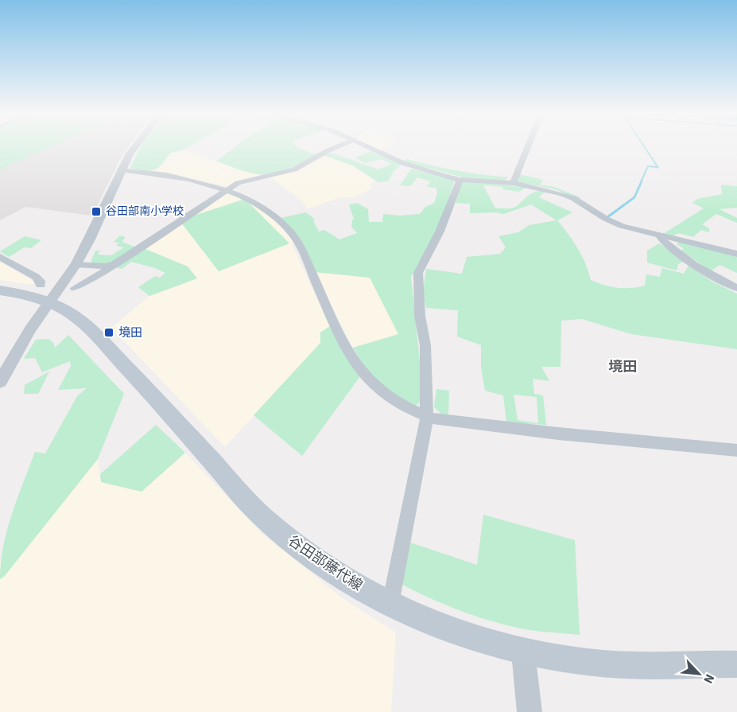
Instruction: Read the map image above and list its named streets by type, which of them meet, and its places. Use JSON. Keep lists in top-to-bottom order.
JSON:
{
  "streets": {
    "main road": ["谷田部藤代線"]
  },
  "districts": ["境田"],
  "places": {
    "transit": ["谷田部南小学校", "境田"]
  },
  "north": "bottom right"
}
